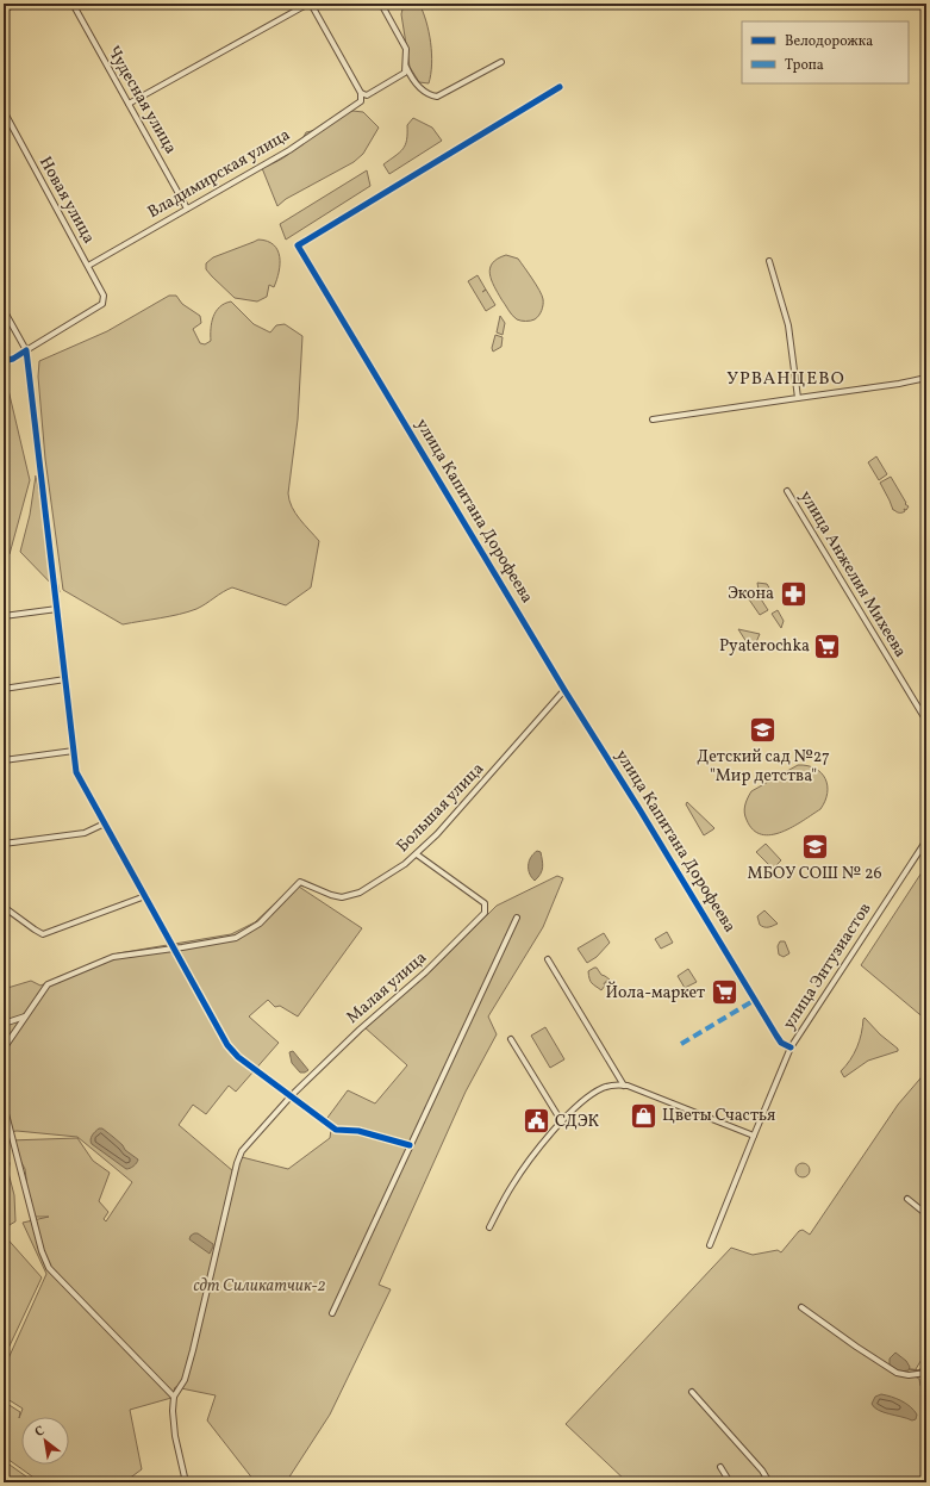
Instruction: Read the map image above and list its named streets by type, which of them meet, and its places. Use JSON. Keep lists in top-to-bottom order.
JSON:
{
  "streets": {
    "street": [
      "Чудесная улица",
      "Владимирская улица",
      "Новая улица",
      "улица Капитана Дорофеева",
      "улица Анжелия Михеева",
      "Большая улица",
      "улица Энтузиастов",
      "Малая улица"
    ]
  },
  "crossings": [
    ["Чудесная улица", "Владимирская улица"],
    ["Владимирская улица", "Новая улица"],
    ["улица Капитана Дорофеева", "Большая улица"],
    ["улица Капитана Дорофеева", "улица Энтузиастов"],
    ["Большая улица", "Малая улица"]
  ],
  "districts": ["УРВАНЦЕВО"],
  "parks": ["сдт Силикатчик-2"],
  "places": {
    "pharmacy": ["Экона"],
    "supermarket": ["Pyaterochka", "Йола-маркет"],
    "school or university": ["Детский сад №27 \"Мир детства\"", "МБОУ СОШ № 26"],
    "shop": ["Цветы Счастья"],
    "public building": ["СДЭК"]
  },
  "legend": ["Велодорожка", "Тропа"],
  "north": "top left"
}
